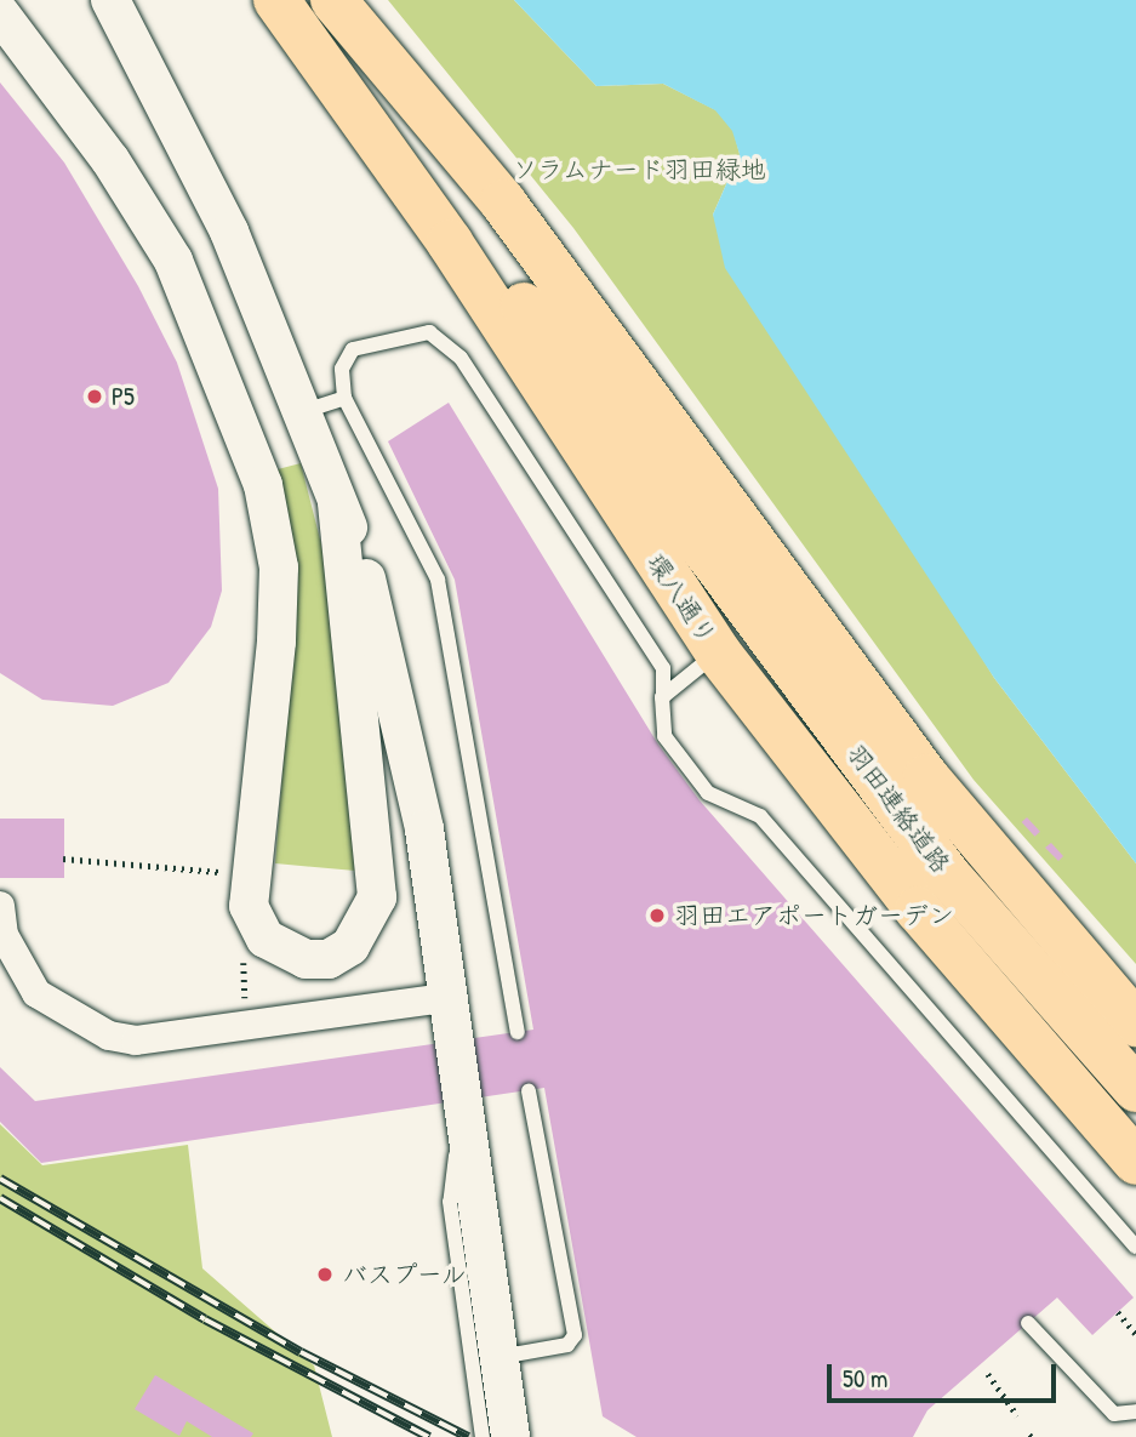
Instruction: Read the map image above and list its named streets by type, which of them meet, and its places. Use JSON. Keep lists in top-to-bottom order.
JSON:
{
  "streets": {
    "main road": ["環八通り", "羽田連絡道路"]
  },
  "parks": ["ソラムナード羽田緑地"],
  "places": ["P5", "羽田エアポートガーデン", "バスプール"],
  "scale_bar": "50 m"
}
